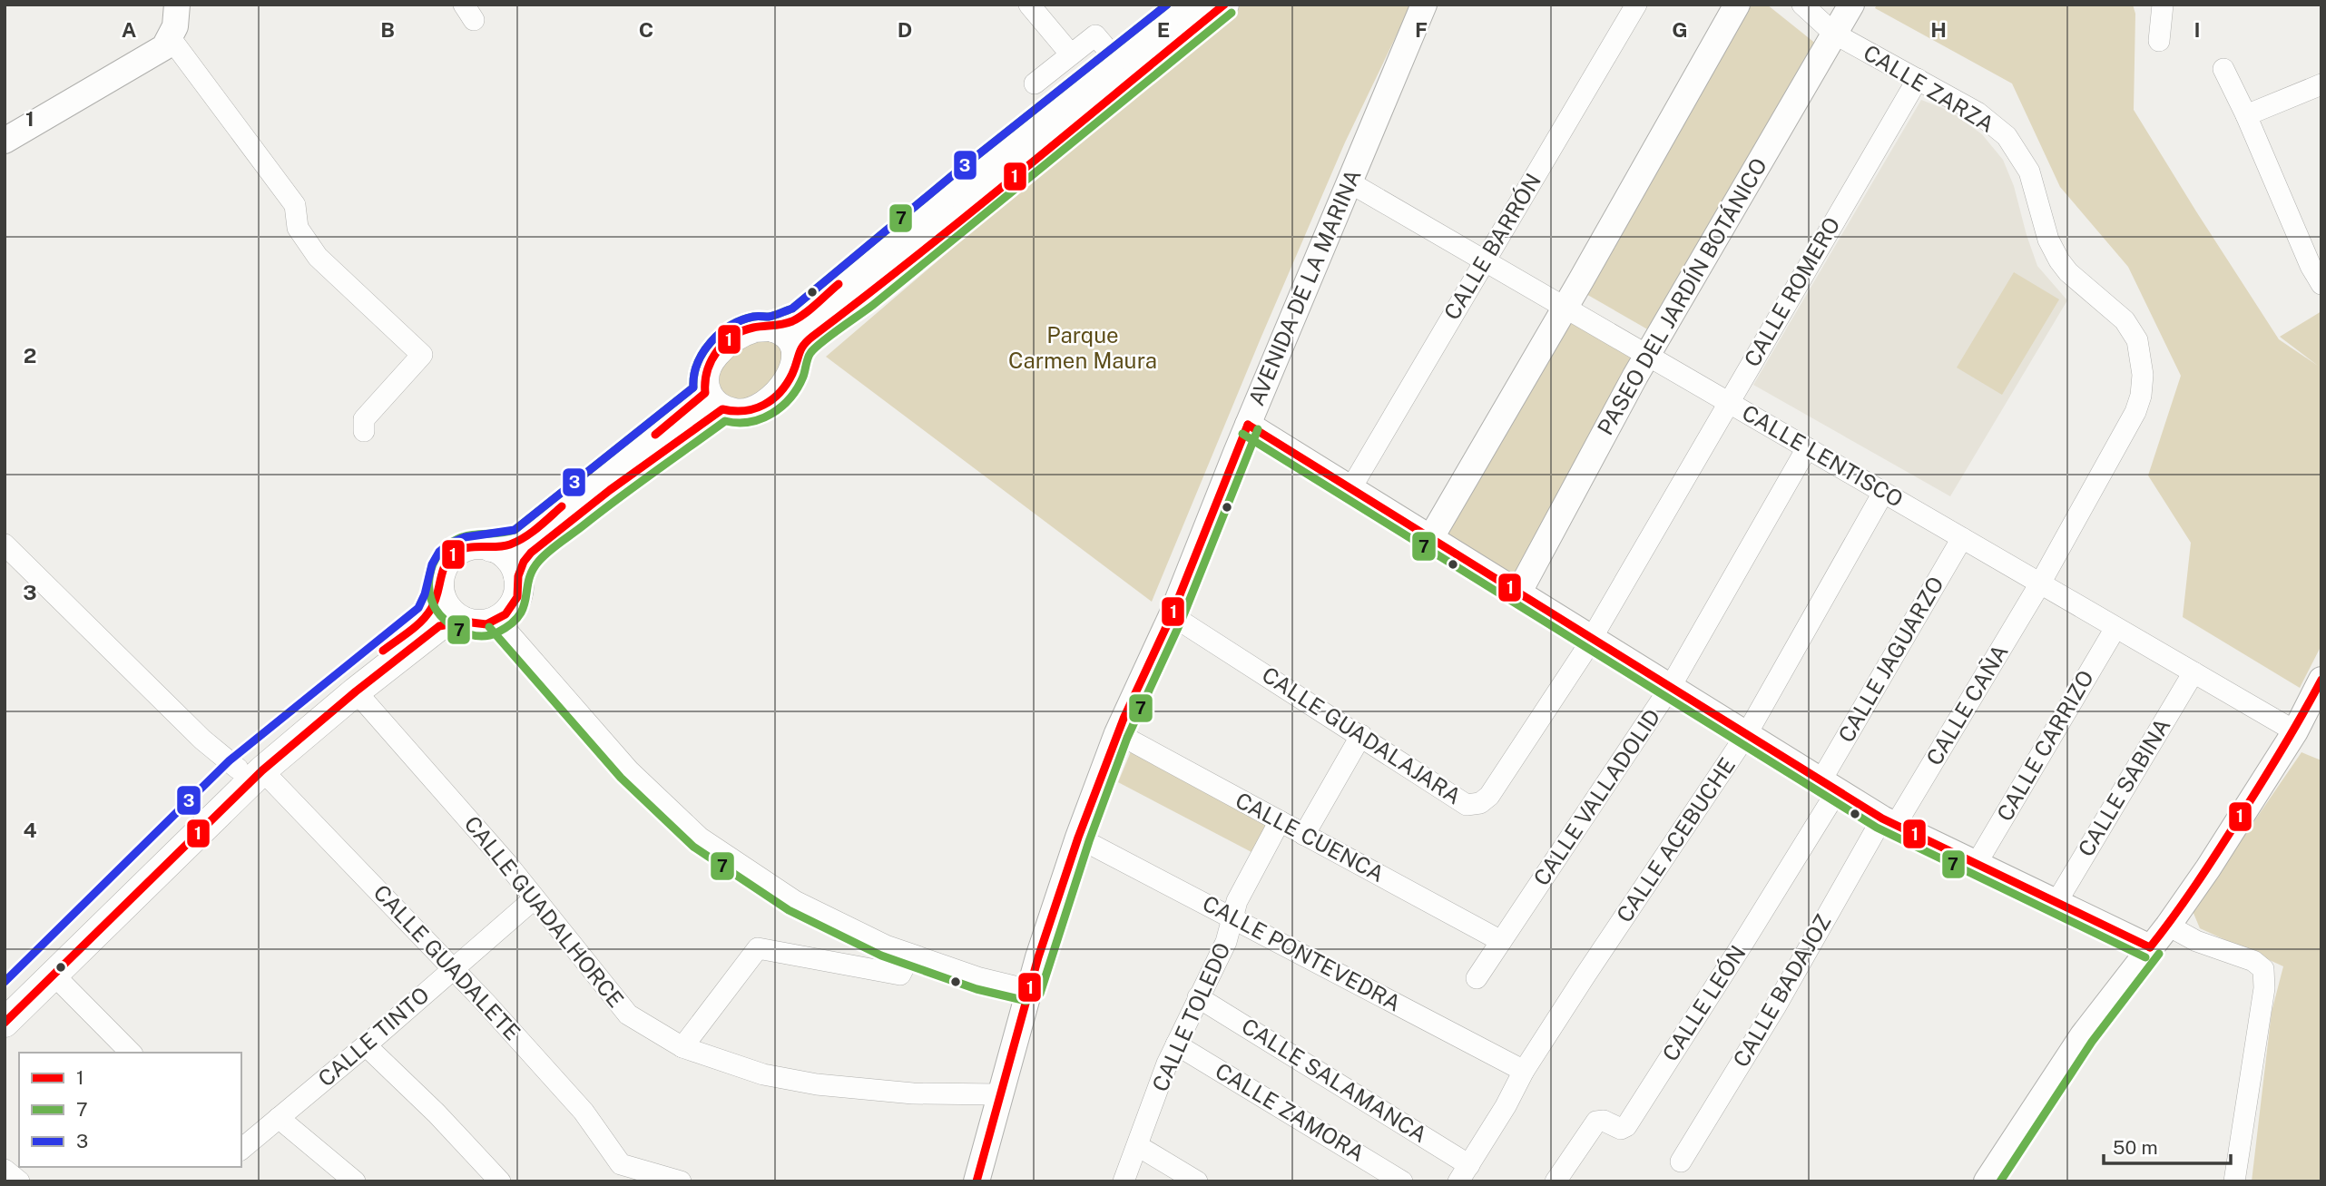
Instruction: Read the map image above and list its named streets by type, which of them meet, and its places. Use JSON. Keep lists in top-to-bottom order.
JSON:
{
  "streets": {
    "street": [
      "CALLE ZARZA",
      "CALLE BARRÓN",
      "AVENIDA DE LA MARINA",
      "CALLE ROMERO",
      "PASEO DEL JARDÍN BOTÁNICO",
      "CALLE LENTISCO",
      "CALLE JAGUARZO",
      "CALLE CAÑA",
      "CALLE GUADALAJARA",
      "CALLE CARRIZO",
      "CALLE SABINA",
      "CALLE VALLADOLID",
      "CALLE CUENCA",
      "CALLE ACEBUCHE",
      "CALLE GUADALHORCE",
      "CALLE PONTEVEDRA",
      "CALLE GUADALETE",
      "CALLE BADAJOZ",
      "CALLE LEÓN",
      "CALLE TOLEDO",
      "CALLE TINTO",
      "CALLE SALAMANCA",
      "CALLE ZAMORA"
    ]
  },
  "crossings": [
    ["CALLE ZARZA", "CALLE ROMERO"],
    ["CALLE ZARZA", "PASEO DEL JARDÍN BOTÁNICO"],
    ["CALLE ZARZA", "CALLE LENTISCO"],
    ["CALLE ZARZA", "CALLE CAÑA"],
    ["CALLE BARRÓN", "CALLE LENTISCO"],
    ["AVENIDA DE LA MARINA", "CALLE LENTISCO"],
    ["AVENIDA DE LA MARINA", "CALLE GUADALAJARA"],
    ["AVENIDA DE LA MARINA", "CALLE CUENCA"],
    ["AVENIDA DE LA MARINA", "CALLE GUADALHORCE"],
    ["AVENIDA DE LA MARINA", "CALLE PONTEVEDRA"],
    ["CALLE ROMERO", "CALLE LENTISCO"],
    ["CALLE ROMERO", "CALLE GUADALAJARA"],
    ["PASEO DEL JARDÍN BOTÁNICO", "CALLE LENTISCO"],
    ["CALLE LENTISCO", "CALLE JAGUARZO"],
    ["CALLE LENTISCO", "CALLE CAÑA"],
    ["CALLE LENTISCO", "CALLE CARRIZO"],
    ["CALLE LENTISCO", "CALLE SABINA"],
    ["CALLE LENTISCO", "CALLE VALLADOLID"],
    ["CALLE LENTISCO", "CALLE ACEBUCHE"],
    ["CALLE JAGUARZO", "CALLE LEÓN"],
    ["CALLE CAÑA", "CALLE BADAJOZ"],
    ["CALLE VALLADOLID", "CALLE CUENCA"],
    ["CALLE CUENCA", "CALLE TOLEDO"],
    ["CALLE ACEBUCHE", "CALLE PONTEVEDRA"],
    ["CALLE ACEBUCHE", "CALLE SALAMANCA"],
    ["CALLE GUADALHORCE", "CALLE TINTO"],
    ["CALLE PONTEVEDRA", "CALLE TOLEDO"],
    ["CALLE GUADALETE", "CALLE TINTO"],
    ["CALLE TOLEDO", "CALLE SALAMANCA"],
    ["CALLE TOLEDO", "CALLE ZAMORA"]
  ],
  "parks": ["Parque Carmen Maura"],
  "lines": ["transit line 1", "transit line 7", "transit line 3"],
  "legend": ["1", "7", "3"],
  "scale_bar": "50 m",
  "grid": {
    "columns": [
      "A",
      "B",
      "C",
      "D",
      "E",
      "F",
      "G",
      "H",
      "I"
    ],
    "rows": [
      "1",
      "2",
      "3",
      "4"
    ]
  }
}
